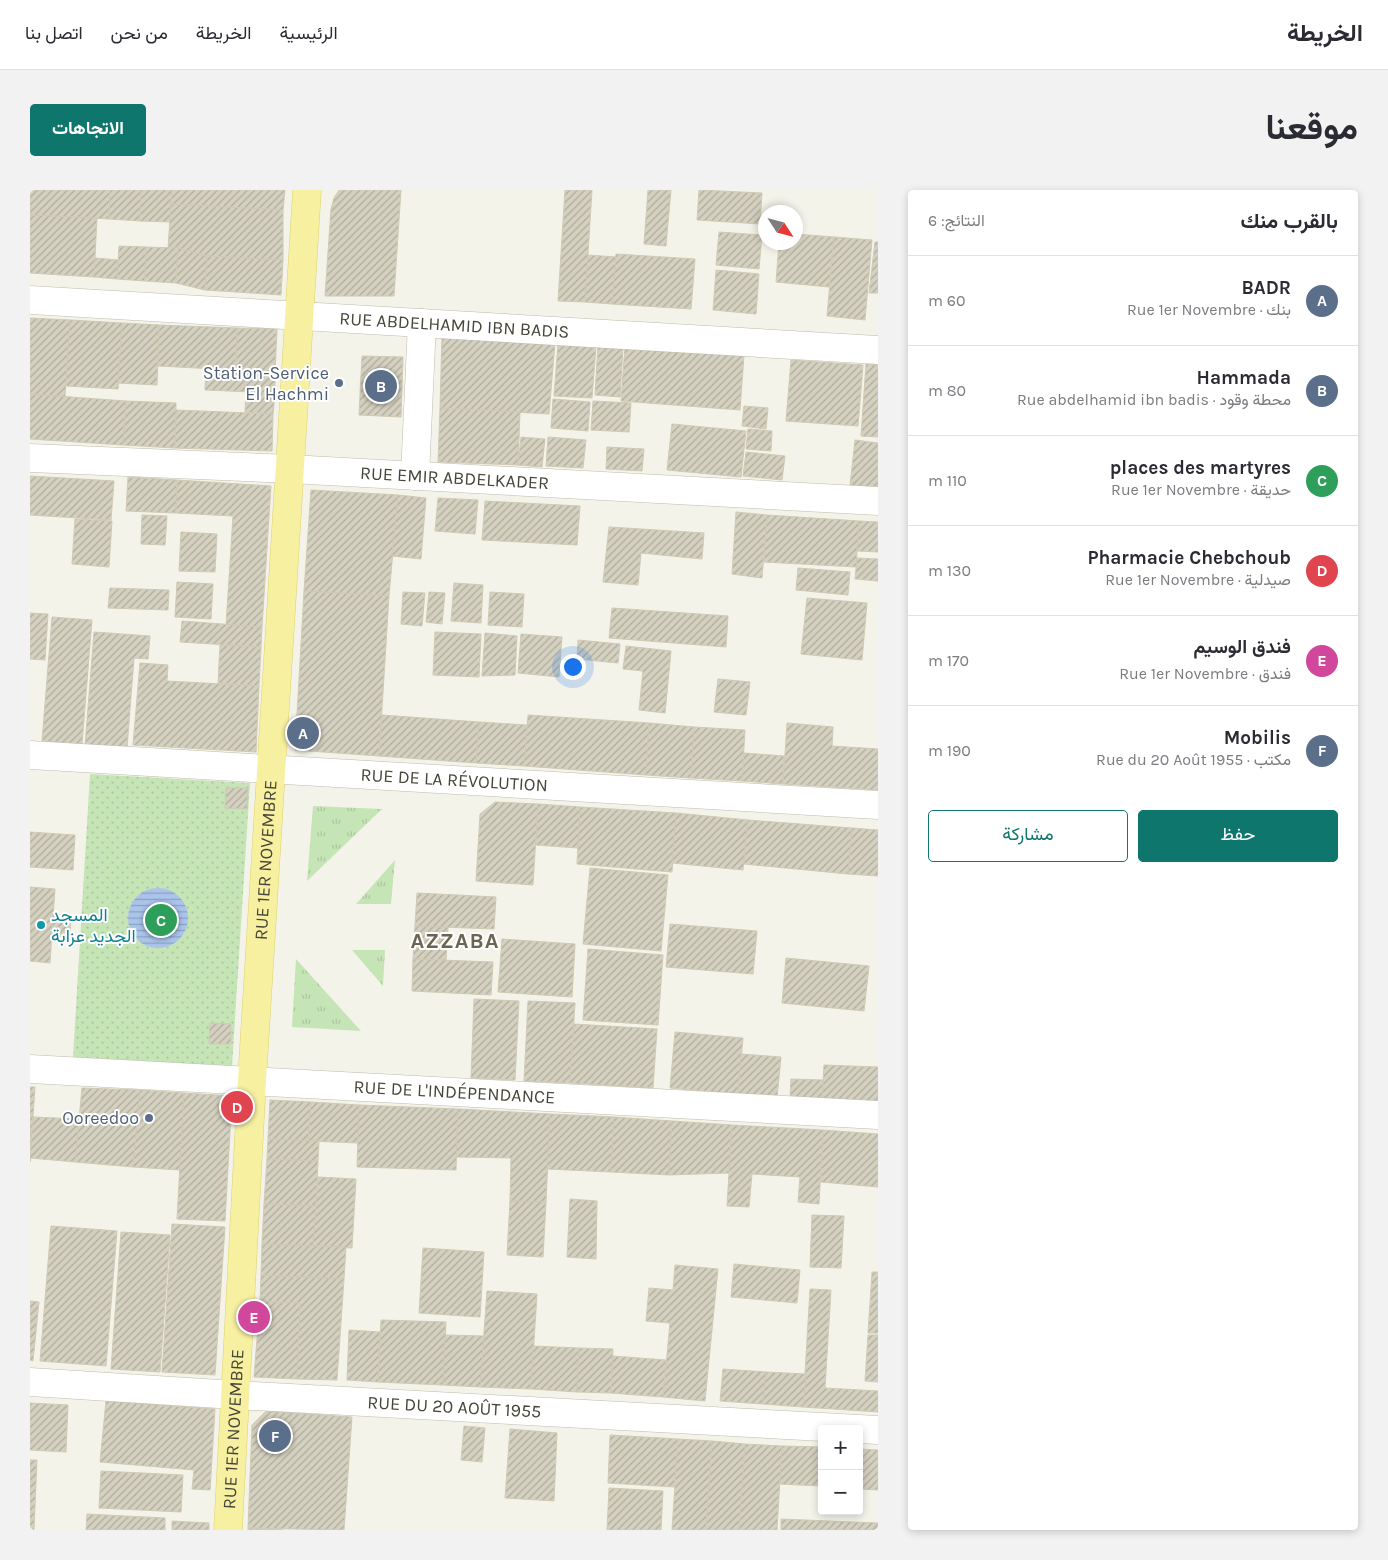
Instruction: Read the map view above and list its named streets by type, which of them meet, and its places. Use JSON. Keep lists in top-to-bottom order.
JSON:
{
  "streets": {
    "main road": ["RUE 1ER NOVEMBRE"],
    "street": [
      "RUE ABDELHAMID IBN BADIS",
      "RUE EMIR ABDELKADER",
      "RUE DE LA RÉVOLUTION",
      "RUE DE L'INDÉPENDANCE",
      "RUE DU 20 AOÛT 1955"
    ]
  },
  "crossings": [
    ["RUE ABDELHAMID IBN BADIS", "RUE 1ER NOVEMBRE"],
    ["RUE EMIR ABDELKADER", "RUE 1ER NOVEMBRE"],
    ["RUE DE LA RÉVOLUTION", "RUE 1ER NOVEMBRE"],
    ["RUE 1ER NOVEMBRE", "RUE DE L'INDÉPENDANCE"],
    ["RUE 1ER NOVEMBRE", "RUE DU 20 AOÛT 1955"]
  ],
  "districts": ["AZZABA"],
  "places": ["Station-Service El Hachmi", "المسجد الجديد عزابة", "Ooreedoo"],
  "north": "bottom right",
  "page": {
    "header": "الخريطة",
    "nav": [
      "الرئيسية",
      "الخريطة",
      "من نحن",
      "اتصل بنا"
    ],
    "title": "موقعنا",
    "buttons": [
      "الاتجاهات",
      ["حفظ", "مشاركة"]
    ],
    "heading": ["بالقرب منك", "النتائج: 6"],
    "list": [
      {
        "mark": "A",
        "name": "BADR",
        "note": "بنك · Rue 1er Novembre",
        "value": "60 m"
      },
      {
        "mark": "B",
        "name": "Hammada",
        "note": "محطة وقود · Rue abdelhamid ibn badis",
        "value": "80 m"
      },
      {
        "mark": "C",
        "name": "places des martyres",
        "note": "حديقة · Rue 1er Novembre",
        "value": "110 m"
      },
      {
        "mark": "D",
        "name": "Pharmacie Chebchoub",
        "note": "صيدلية · Rue 1er Novembre",
        "value": "130 m"
      },
      {
        "mark": "E",
        "name": "فندق الوسيم",
        "note": "فندق · Rue 1er Novembre",
        "value": "170 m"
      },
      {
        "mark": "F",
        "name": "Mobilis",
        "note": "مكتب · Rue du 20 Août 1955",
        "value": "190 m"
      }
    ],
    "pins": [
      "B",
      "A",
      "C",
      "D",
      "E",
      "F"
    ],
    "map_buttons": ["+", "−"]
  }
}
